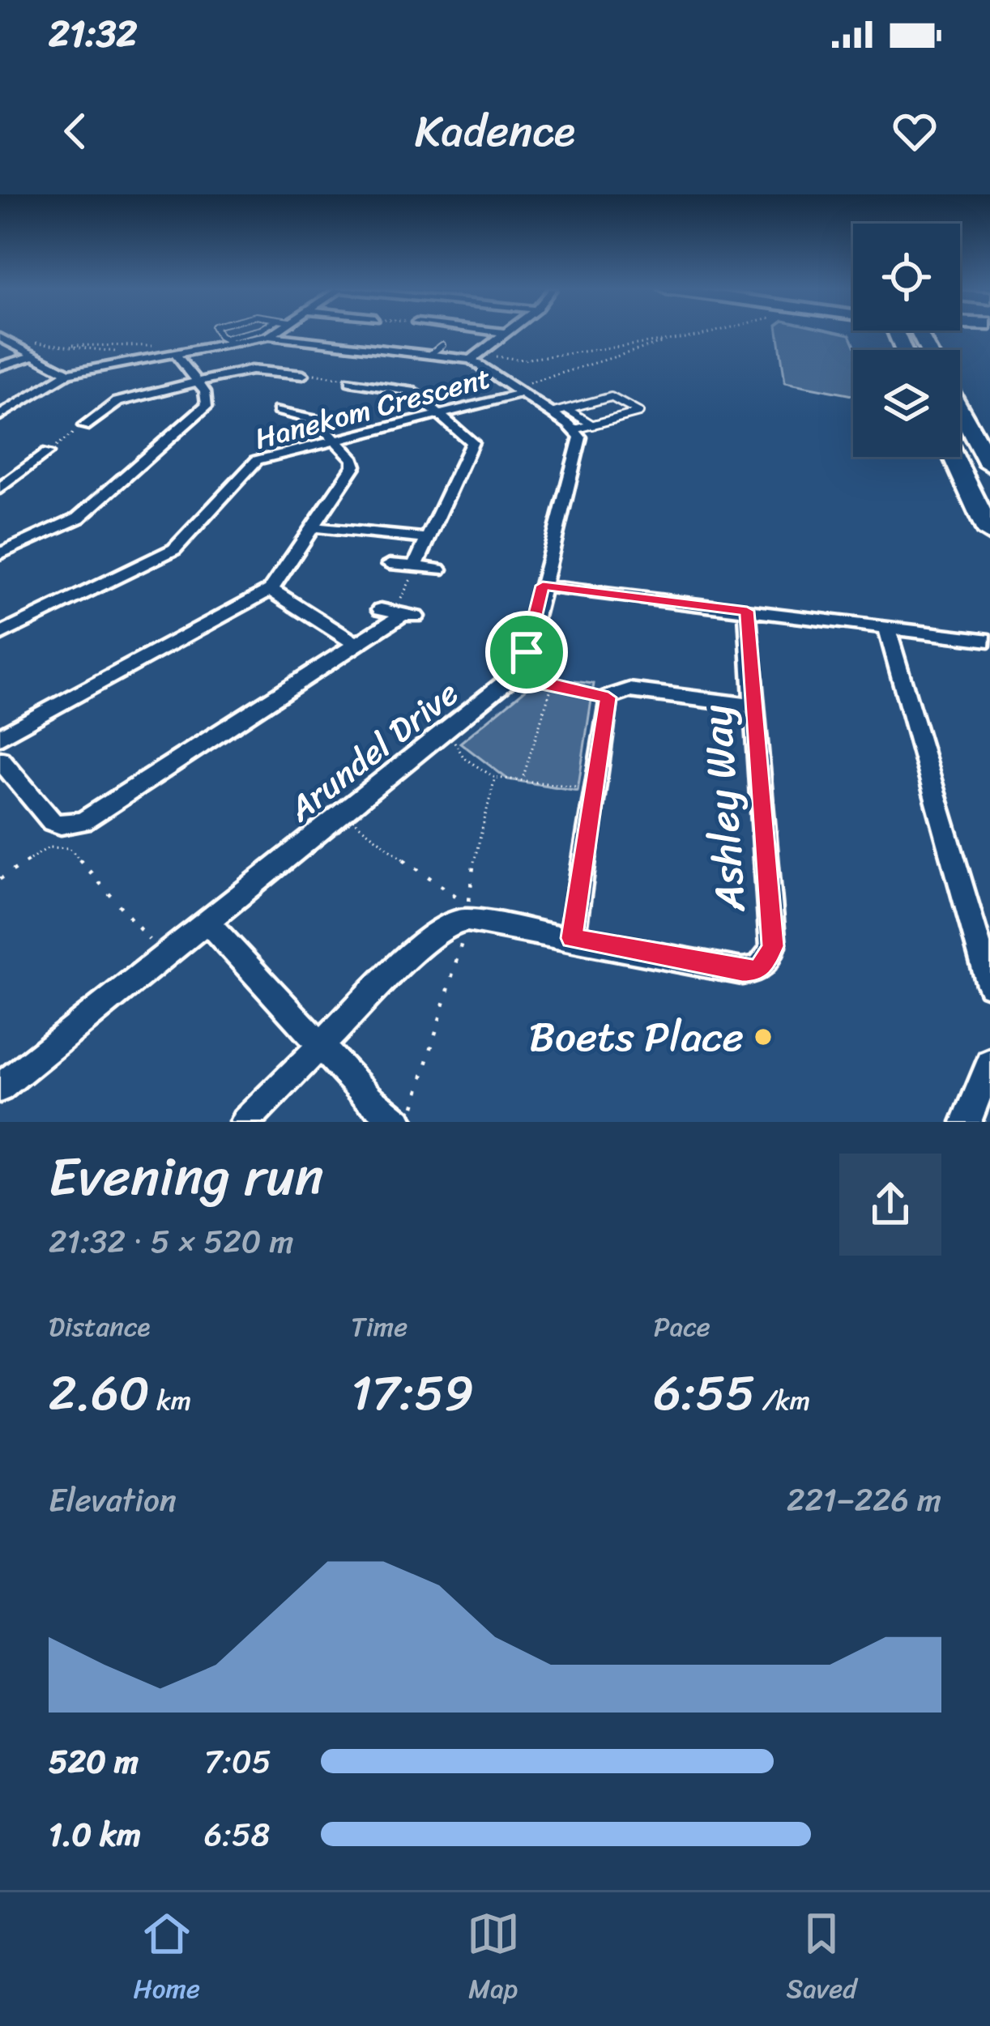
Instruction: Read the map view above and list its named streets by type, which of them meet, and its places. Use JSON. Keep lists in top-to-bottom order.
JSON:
{
  "streets": {
    "street": ["Hanekom Crescent", "Arundel Drive", "Ashley Way"]
  },
  "places": ["Boets Place"],
  "page": {
    "status": "21:32",
    "header": "Kadence",
    "heading": ["Evening run", "21:32 · 5 × 520 m"],
    "stats": [
      ["Distance", "2.60 km"],
      ["Time", "17:59"],
      ["Pace", "6:55 /km"]
    ],
    "chart": ["Elevation", "221–226 m"],
    "list": [
      {
        "name": "520 m",
        "note": "7:05"
      },
      {
        "name": "1.0 km",
        "note": "6:58"
      }
    ],
    "tabs": ["Home", "Map", "Saved"]
  }
}
